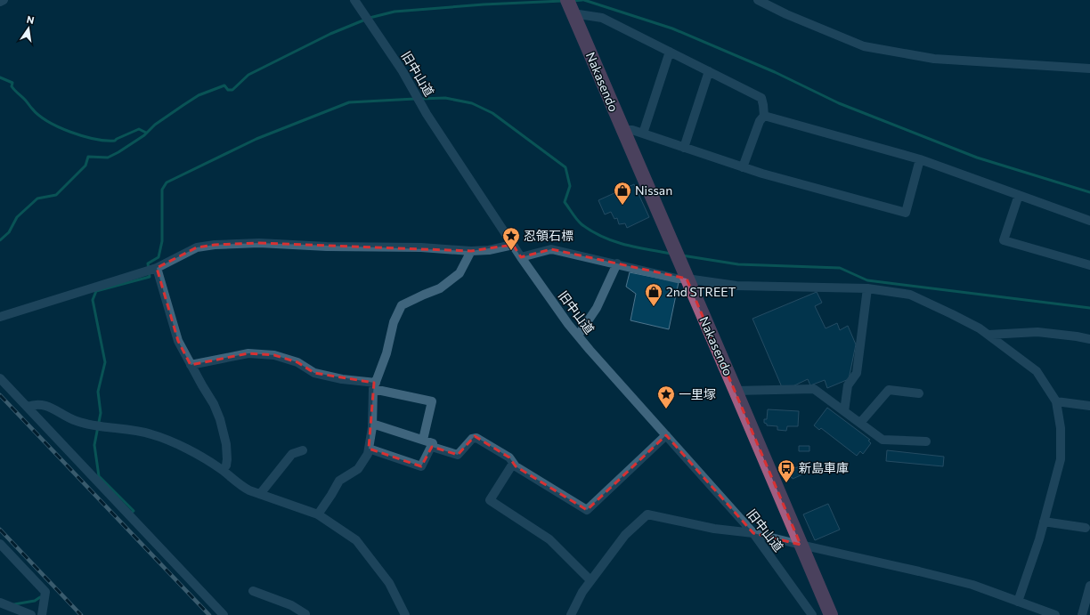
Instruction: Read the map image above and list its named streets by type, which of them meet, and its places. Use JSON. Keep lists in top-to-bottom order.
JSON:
{
  "streets": {
    "highway": ["Nakasendo"],
    "street": ["旧中山道"]
  },
  "places": {
    "shop": ["Nissan", "2nd STREET"],
    "place": ["忍領石標", "一里塚"],
    "bus stop": ["新島車庫"]
  },
  "north": "top"
}
